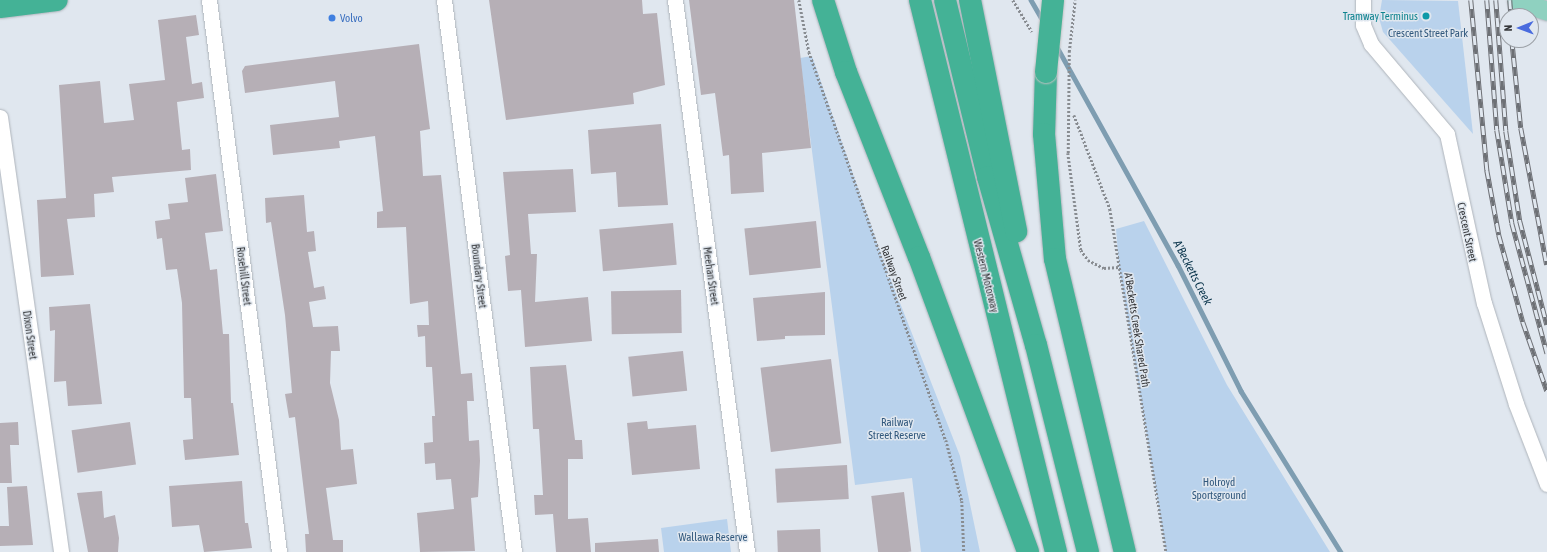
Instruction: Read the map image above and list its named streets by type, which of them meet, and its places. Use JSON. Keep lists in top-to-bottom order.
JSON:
{
  "streets": {
    "highway": ["Western Motorway"],
    "street": [
      "Crescent Street",
      "Rosehill Street",
      "Boundary Street",
      "Meehan Street",
      "Dixon Street"
    ],
    "path": ["Railway Street", "A'Becketts Creek Shared Path"]
  },
  "water": ["A'Becketts Creek"],
  "parks": [
    "Crescent Street Park",
    "Railway Street Reserve",
    "Holroyd Sportsground",
    "Wallawa Reserve"
  ],
  "places": ["Tramway Terminus", "Volvo"],
  "north": "left"
}
